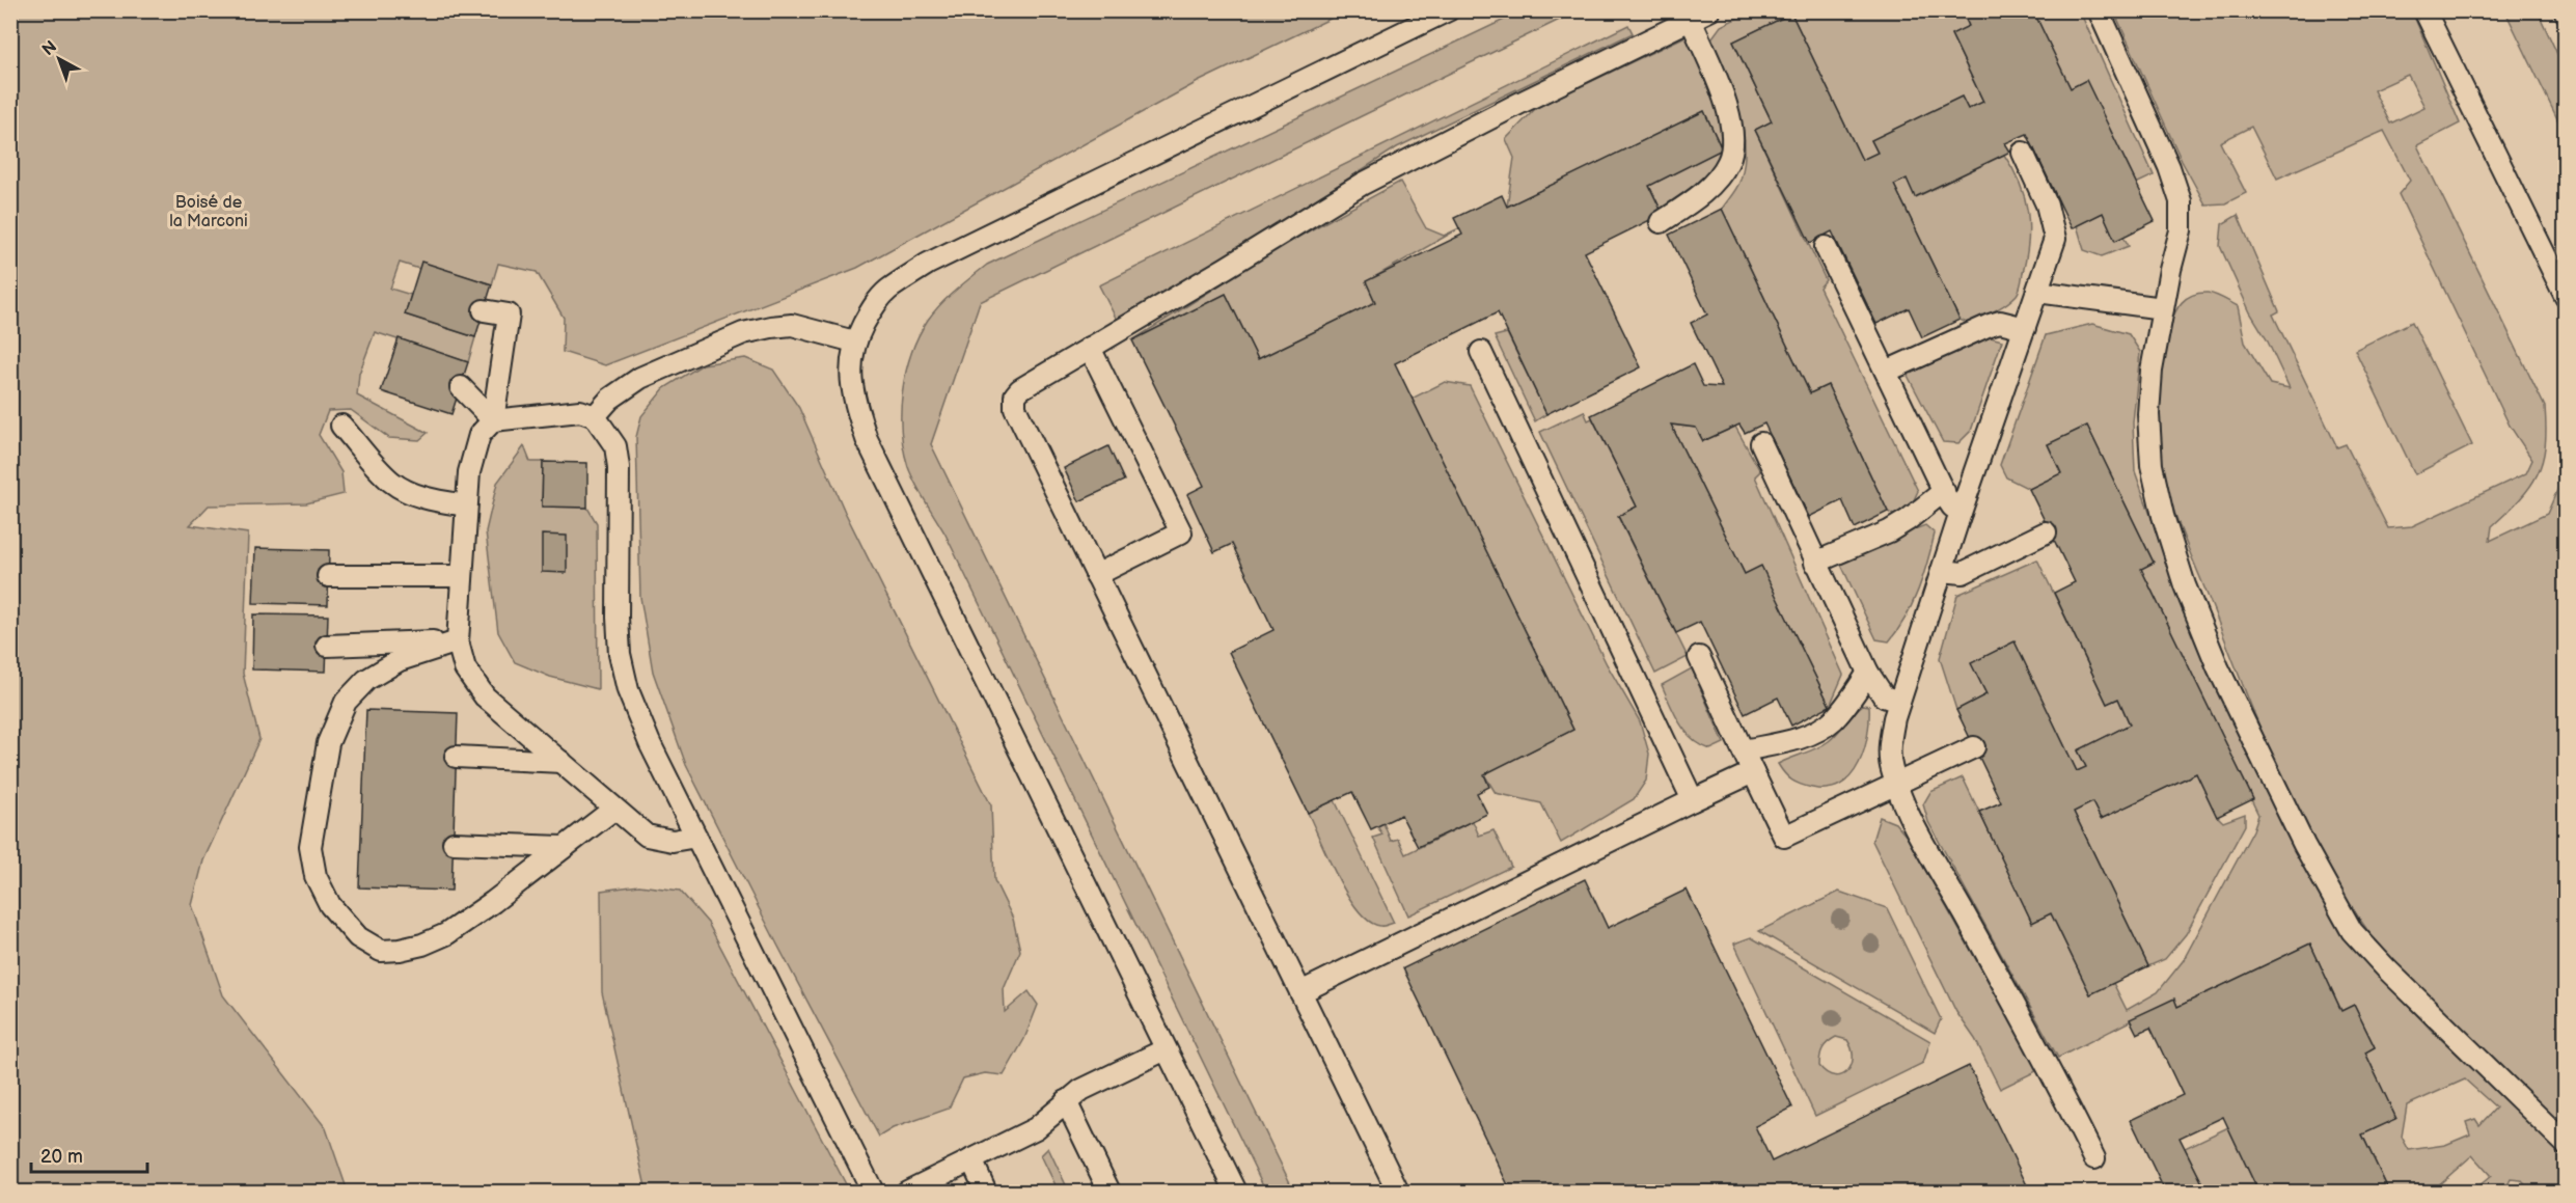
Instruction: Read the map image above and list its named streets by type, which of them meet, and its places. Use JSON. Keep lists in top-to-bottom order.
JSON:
{
  "parks": ["Boisé de la Marconi"],
  "scale_bar": "20 m",
  "north": "top left"
}
